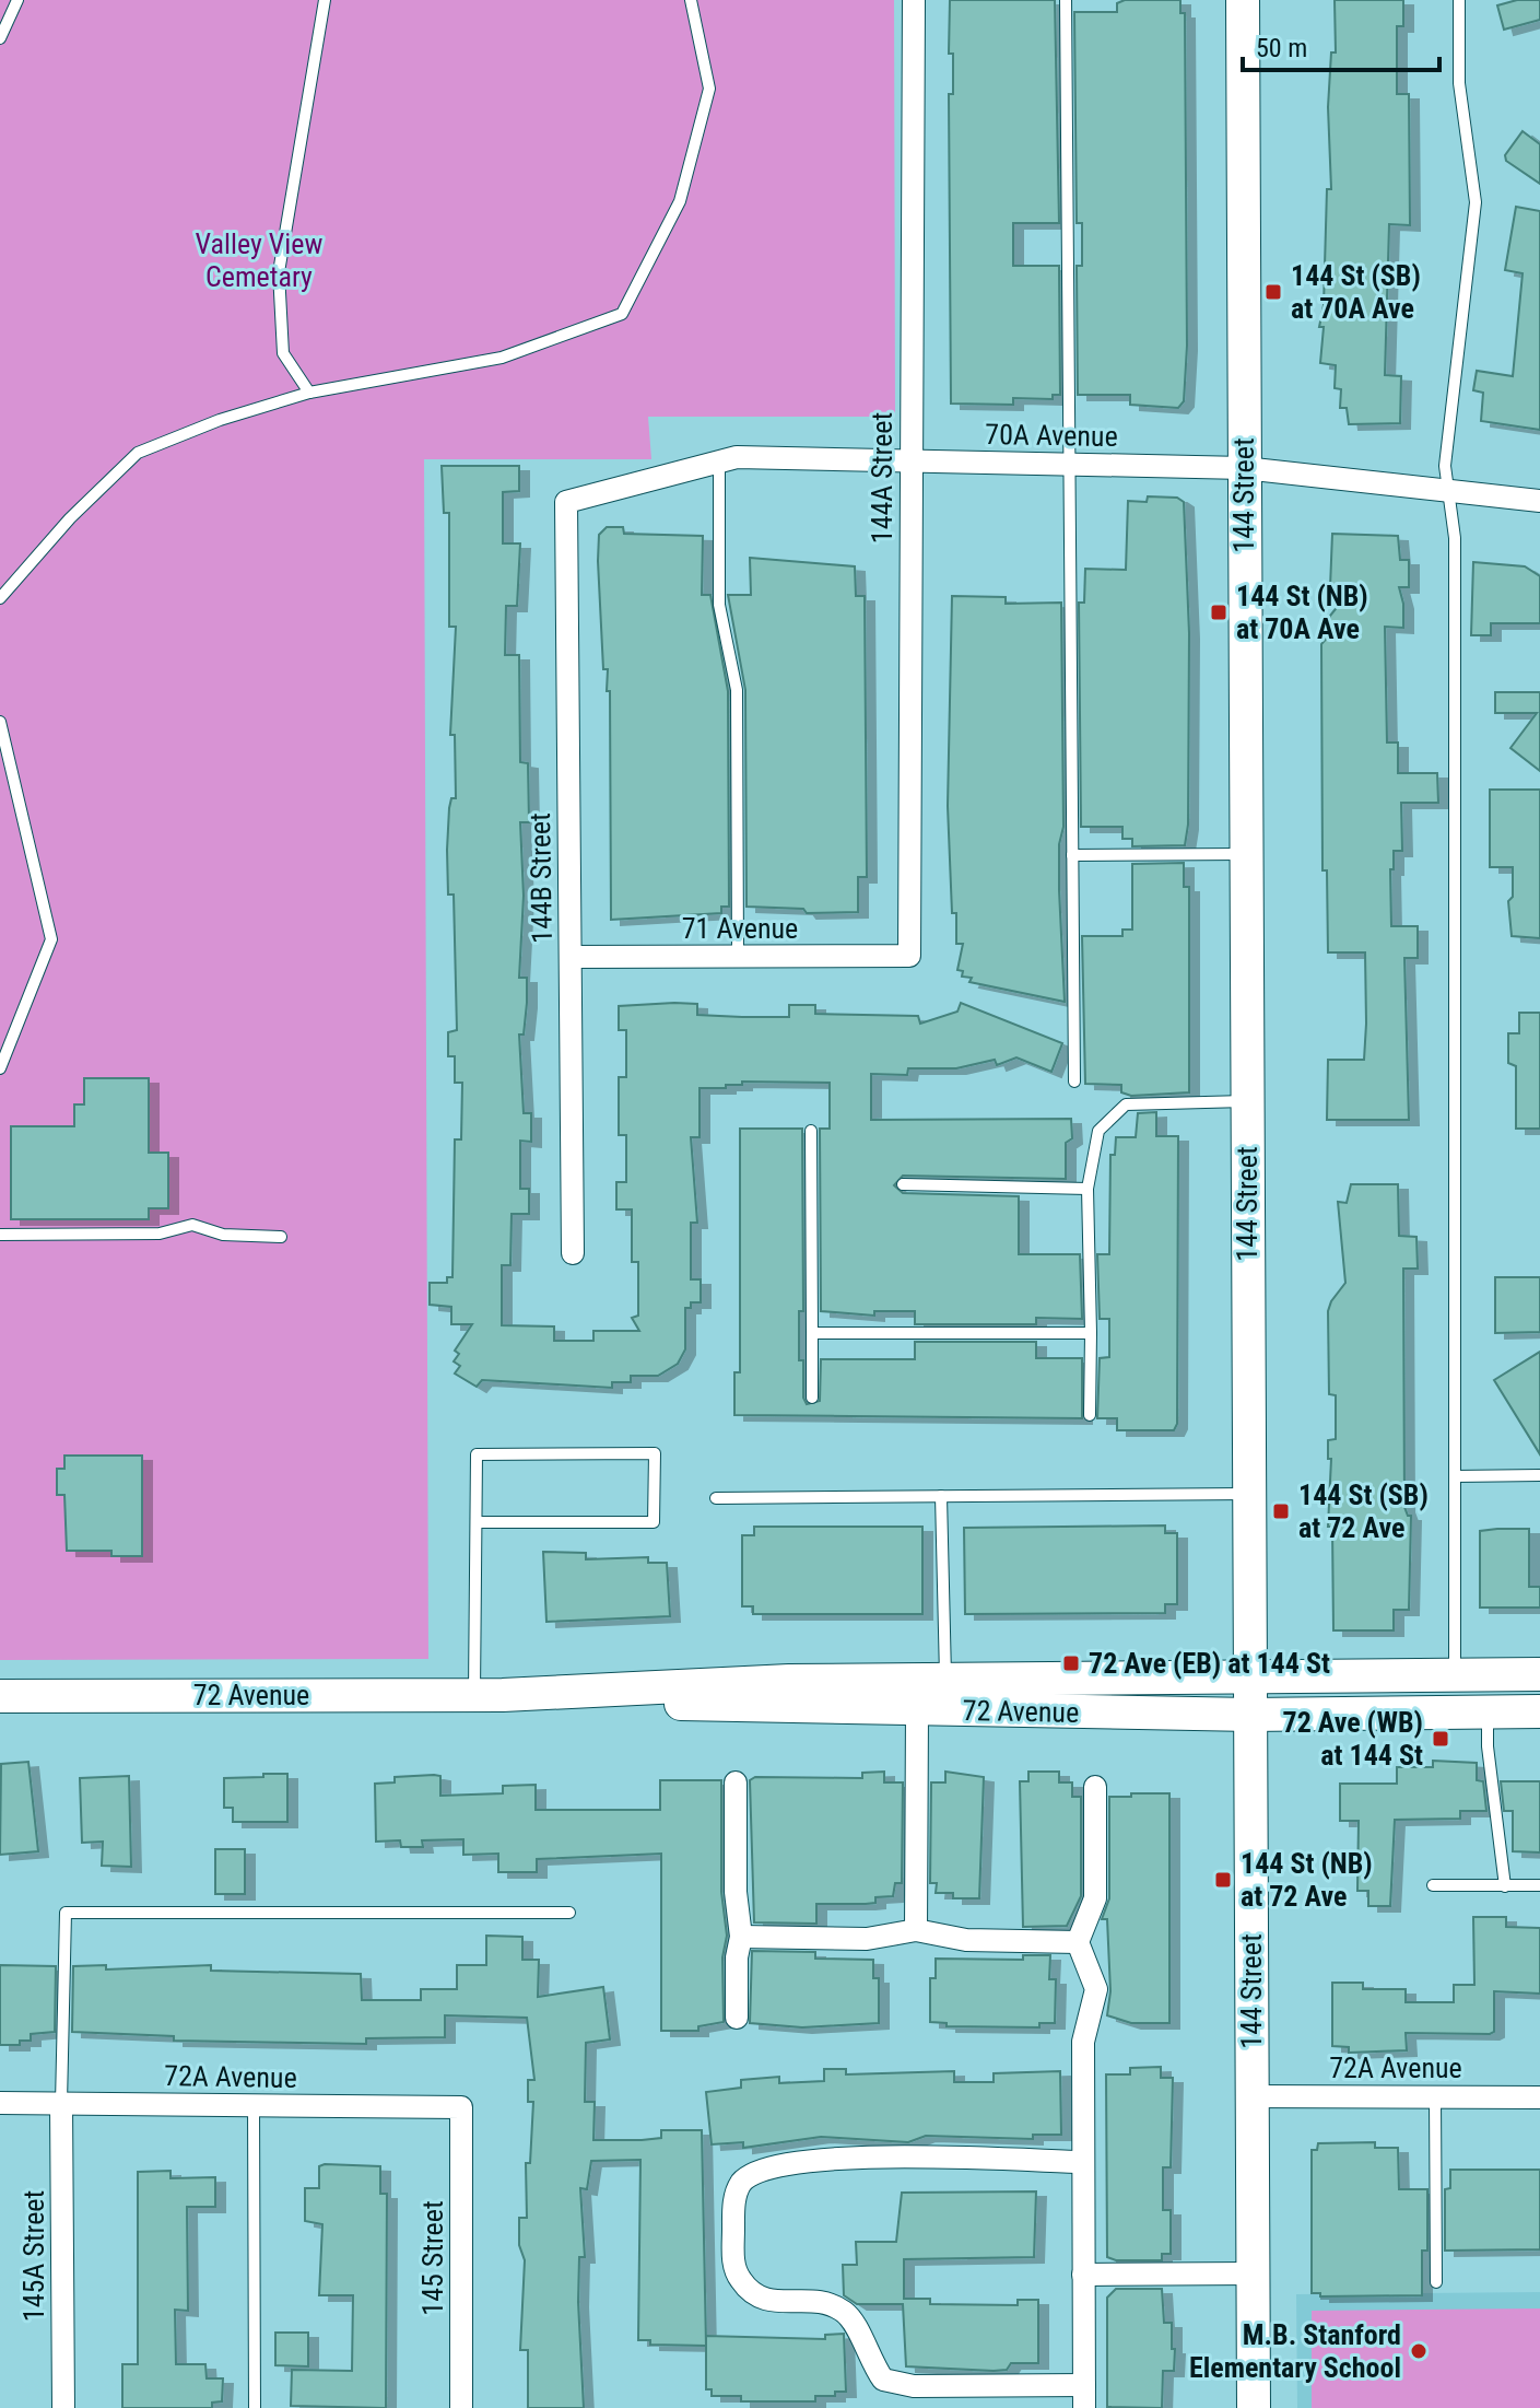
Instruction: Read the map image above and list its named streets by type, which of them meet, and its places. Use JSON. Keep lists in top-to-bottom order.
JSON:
{
  "streets": {
    "main road": ["144 Street", "72 Avenue"],
    "street": [
      "70A Avenue",
      "144A Street",
      "144B Street",
      "71 Avenue",
      "72A Avenue",
      "145A Street",
      "145 Street"
    ]
  },
  "crossings": [
    ["70A Avenue", "144A Street"],
    ["70A Avenue", "144 Street"],
    ["70A Avenue", "144B Street"],
    ["144A Street", "71 Avenue"],
    ["144 Street", "72 Avenue"],
    ["144 Street", "72A Avenue"],
    ["144B Street", "71 Avenue"],
    ["72A Avenue", "145A Street"],
    ["72A Avenue", "145 Street"]
  ],
  "parks": ["Valley View Cemetary"],
  "places": {
    "transit": [
      "144 St (SB) at 70A Ave",
      "144 St (NB) at 70A Ave",
      "144 St (SB) at 72 Ave",
      "72 Ave (EB) at 144 St",
      "72 Ave (WB) at 144 St",
      "144 St (NB) at 72 Ave"
    ],
    "other": ["M.B. Stanford Elementary School"]
  },
  "scale_bar": "50 m"
}
